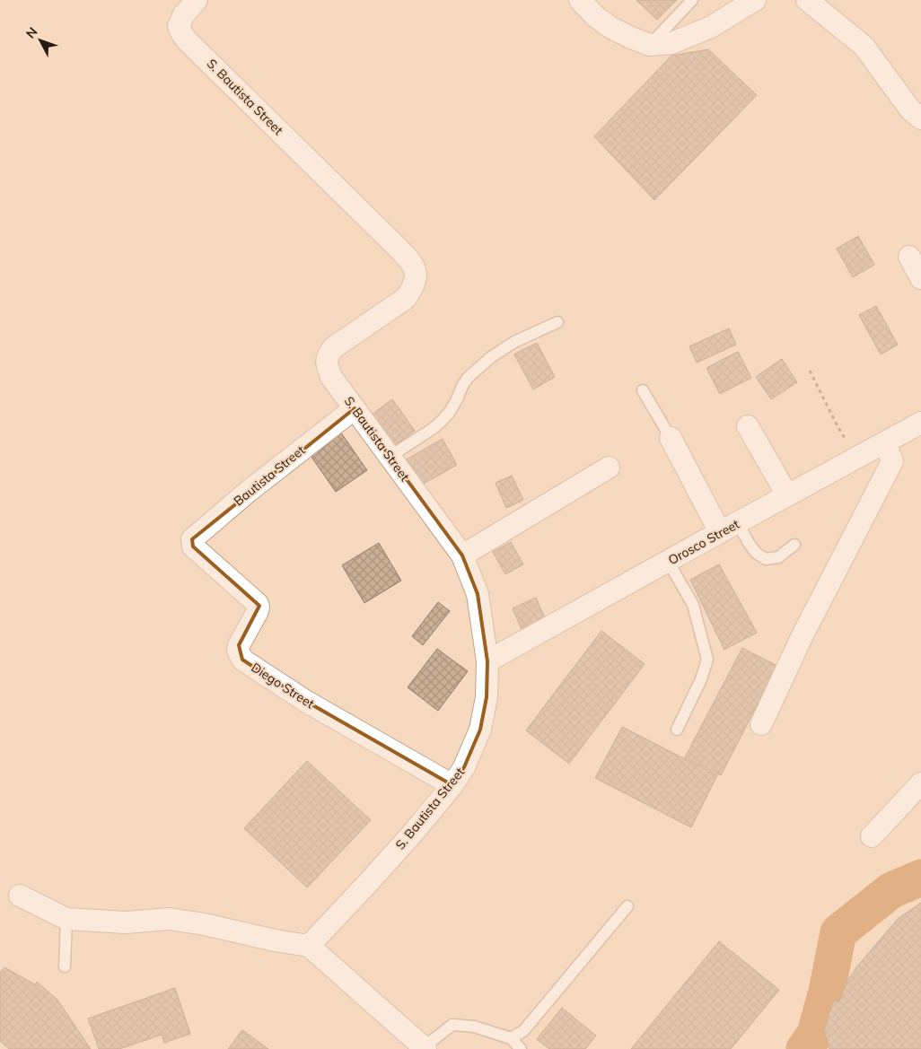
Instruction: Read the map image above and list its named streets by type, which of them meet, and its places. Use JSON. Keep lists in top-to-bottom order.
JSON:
{
  "streets": {
    "street": [
      "S. Bautista Street",
      "Bautista Street",
      "Orosco Street",
      "Diego Street"
    ]
  },
  "crossings": [
    ["S. Bautista Street", "Bautista Street"],
    ["S. Bautista Street", "Orosco Street"],
    ["S. Bautista Street", "Diego Street"],
    ["Bautista Street", "Diego Street"]
  ],
  "north": "top left"
}
